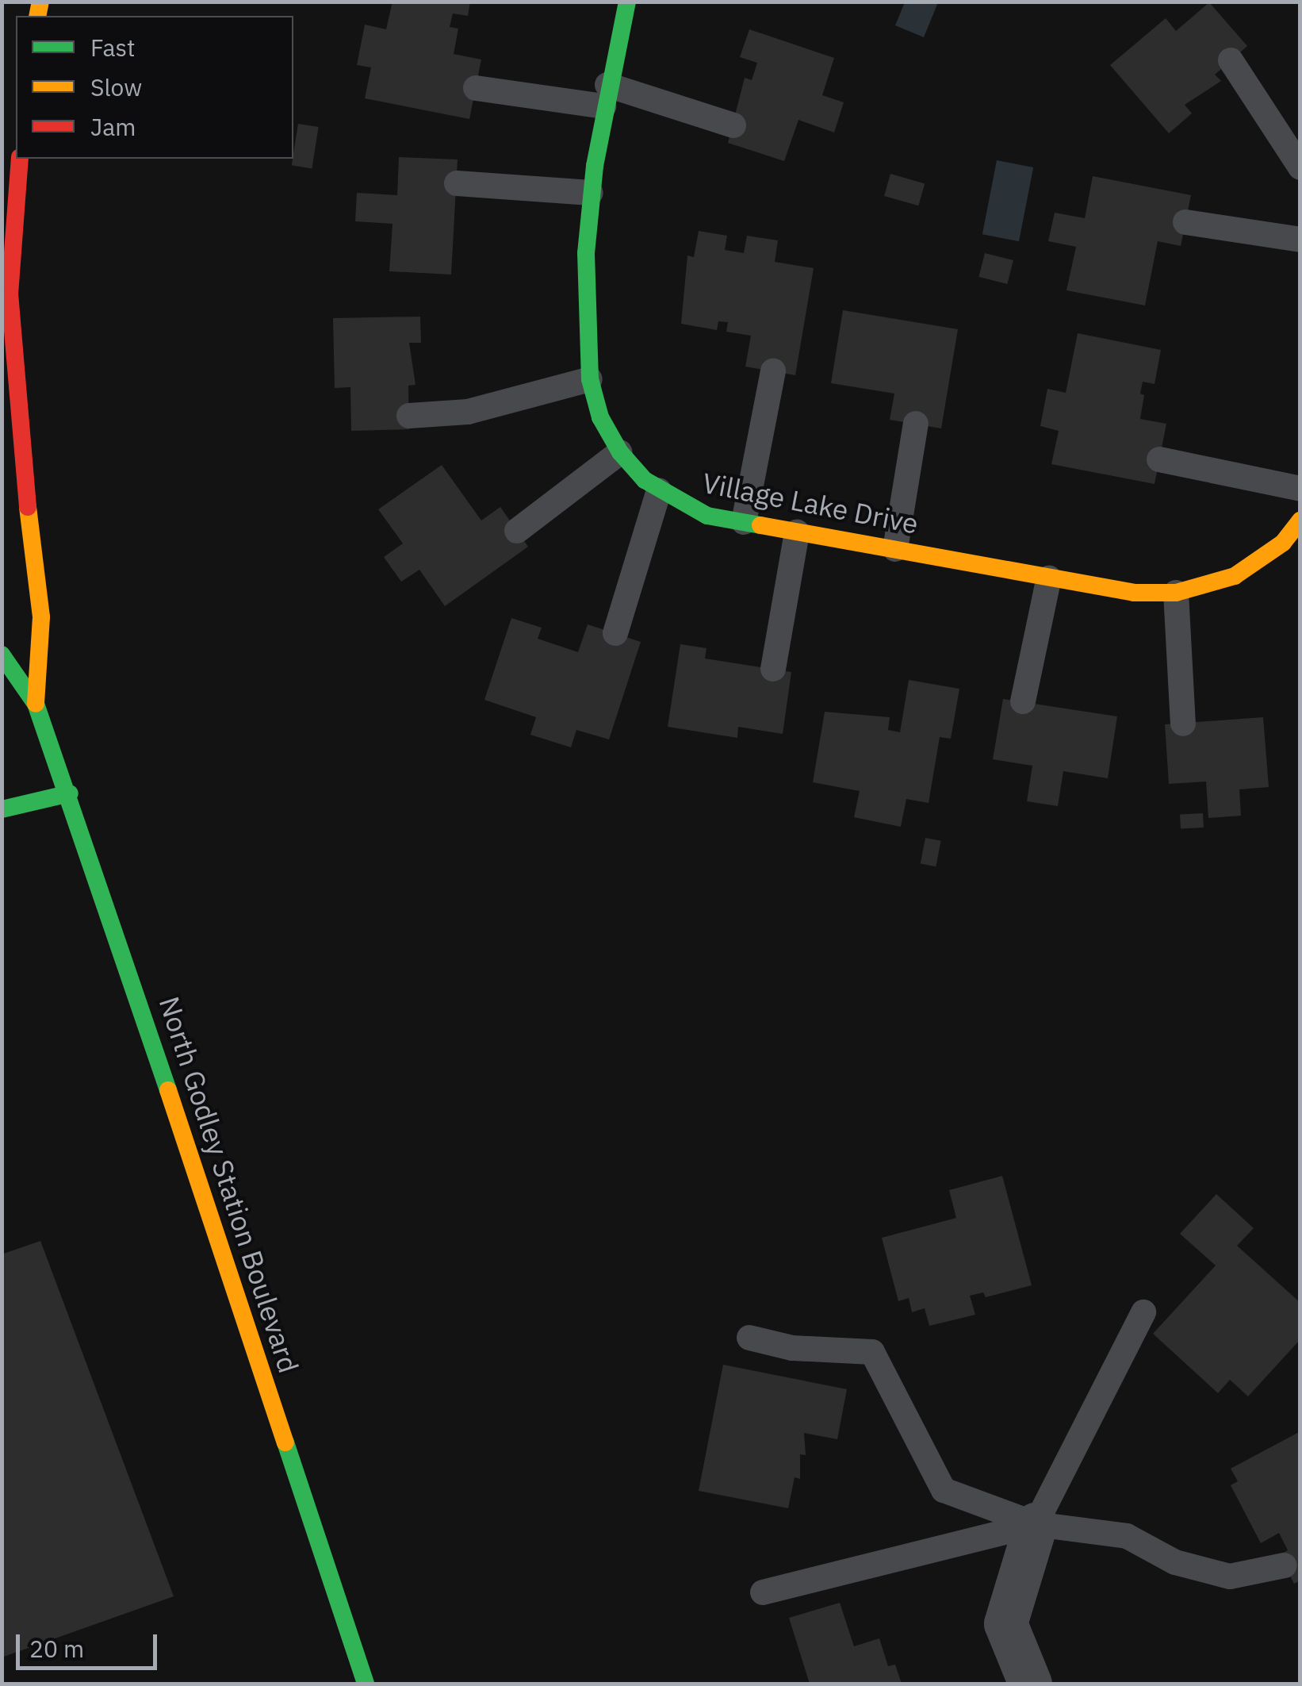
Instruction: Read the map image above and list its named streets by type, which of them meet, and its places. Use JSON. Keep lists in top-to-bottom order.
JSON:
{
  "streets": {
    "street": ["Village Lake Drive", "North Godley Station Boulevard"]
  },
  "legend": ["Fast", "Slow", "Jam"],
  "scale_bar": "20 m"
}
